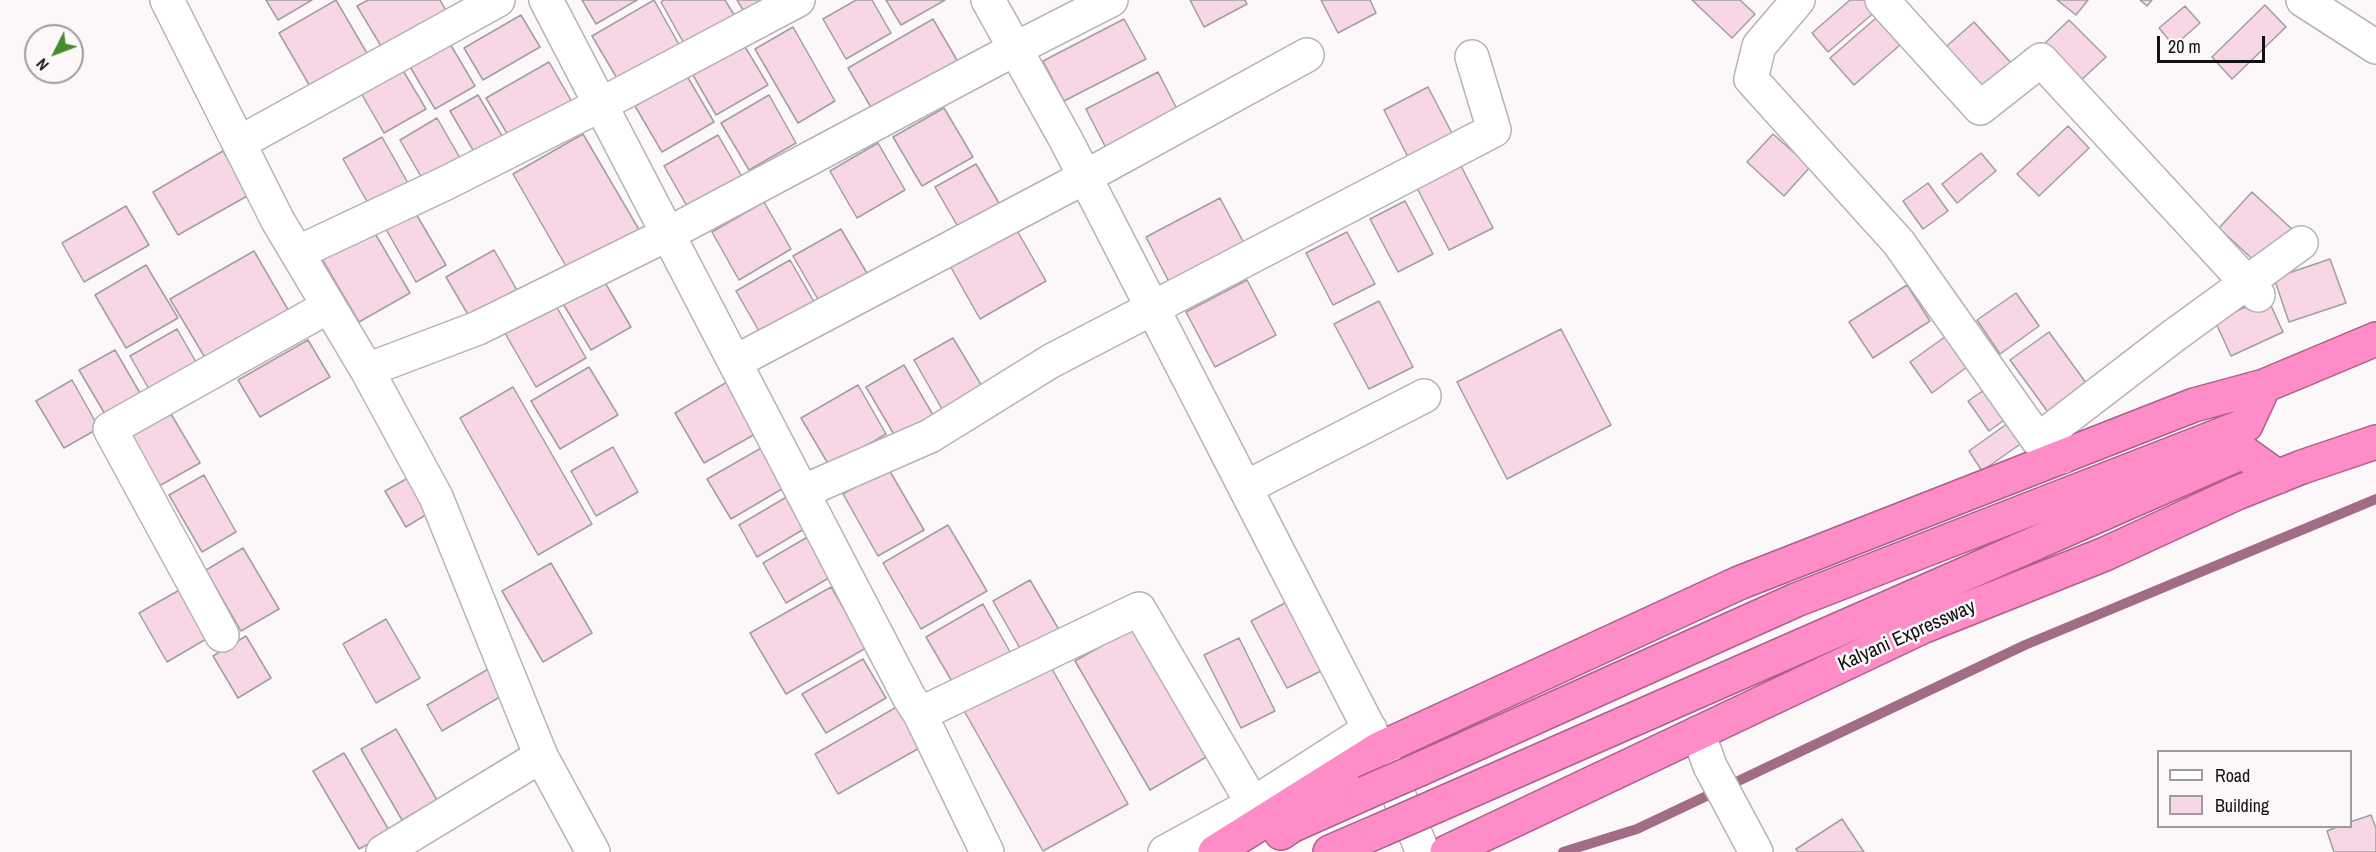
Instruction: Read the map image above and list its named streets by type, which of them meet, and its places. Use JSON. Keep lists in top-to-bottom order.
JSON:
{
  "streets": {
    "highway": ["Kalyani Expressway"]
  },
  "legend": ["Road", "Building"],
  "scale_bar": "20 m",
  "north": "bottom left"
}
